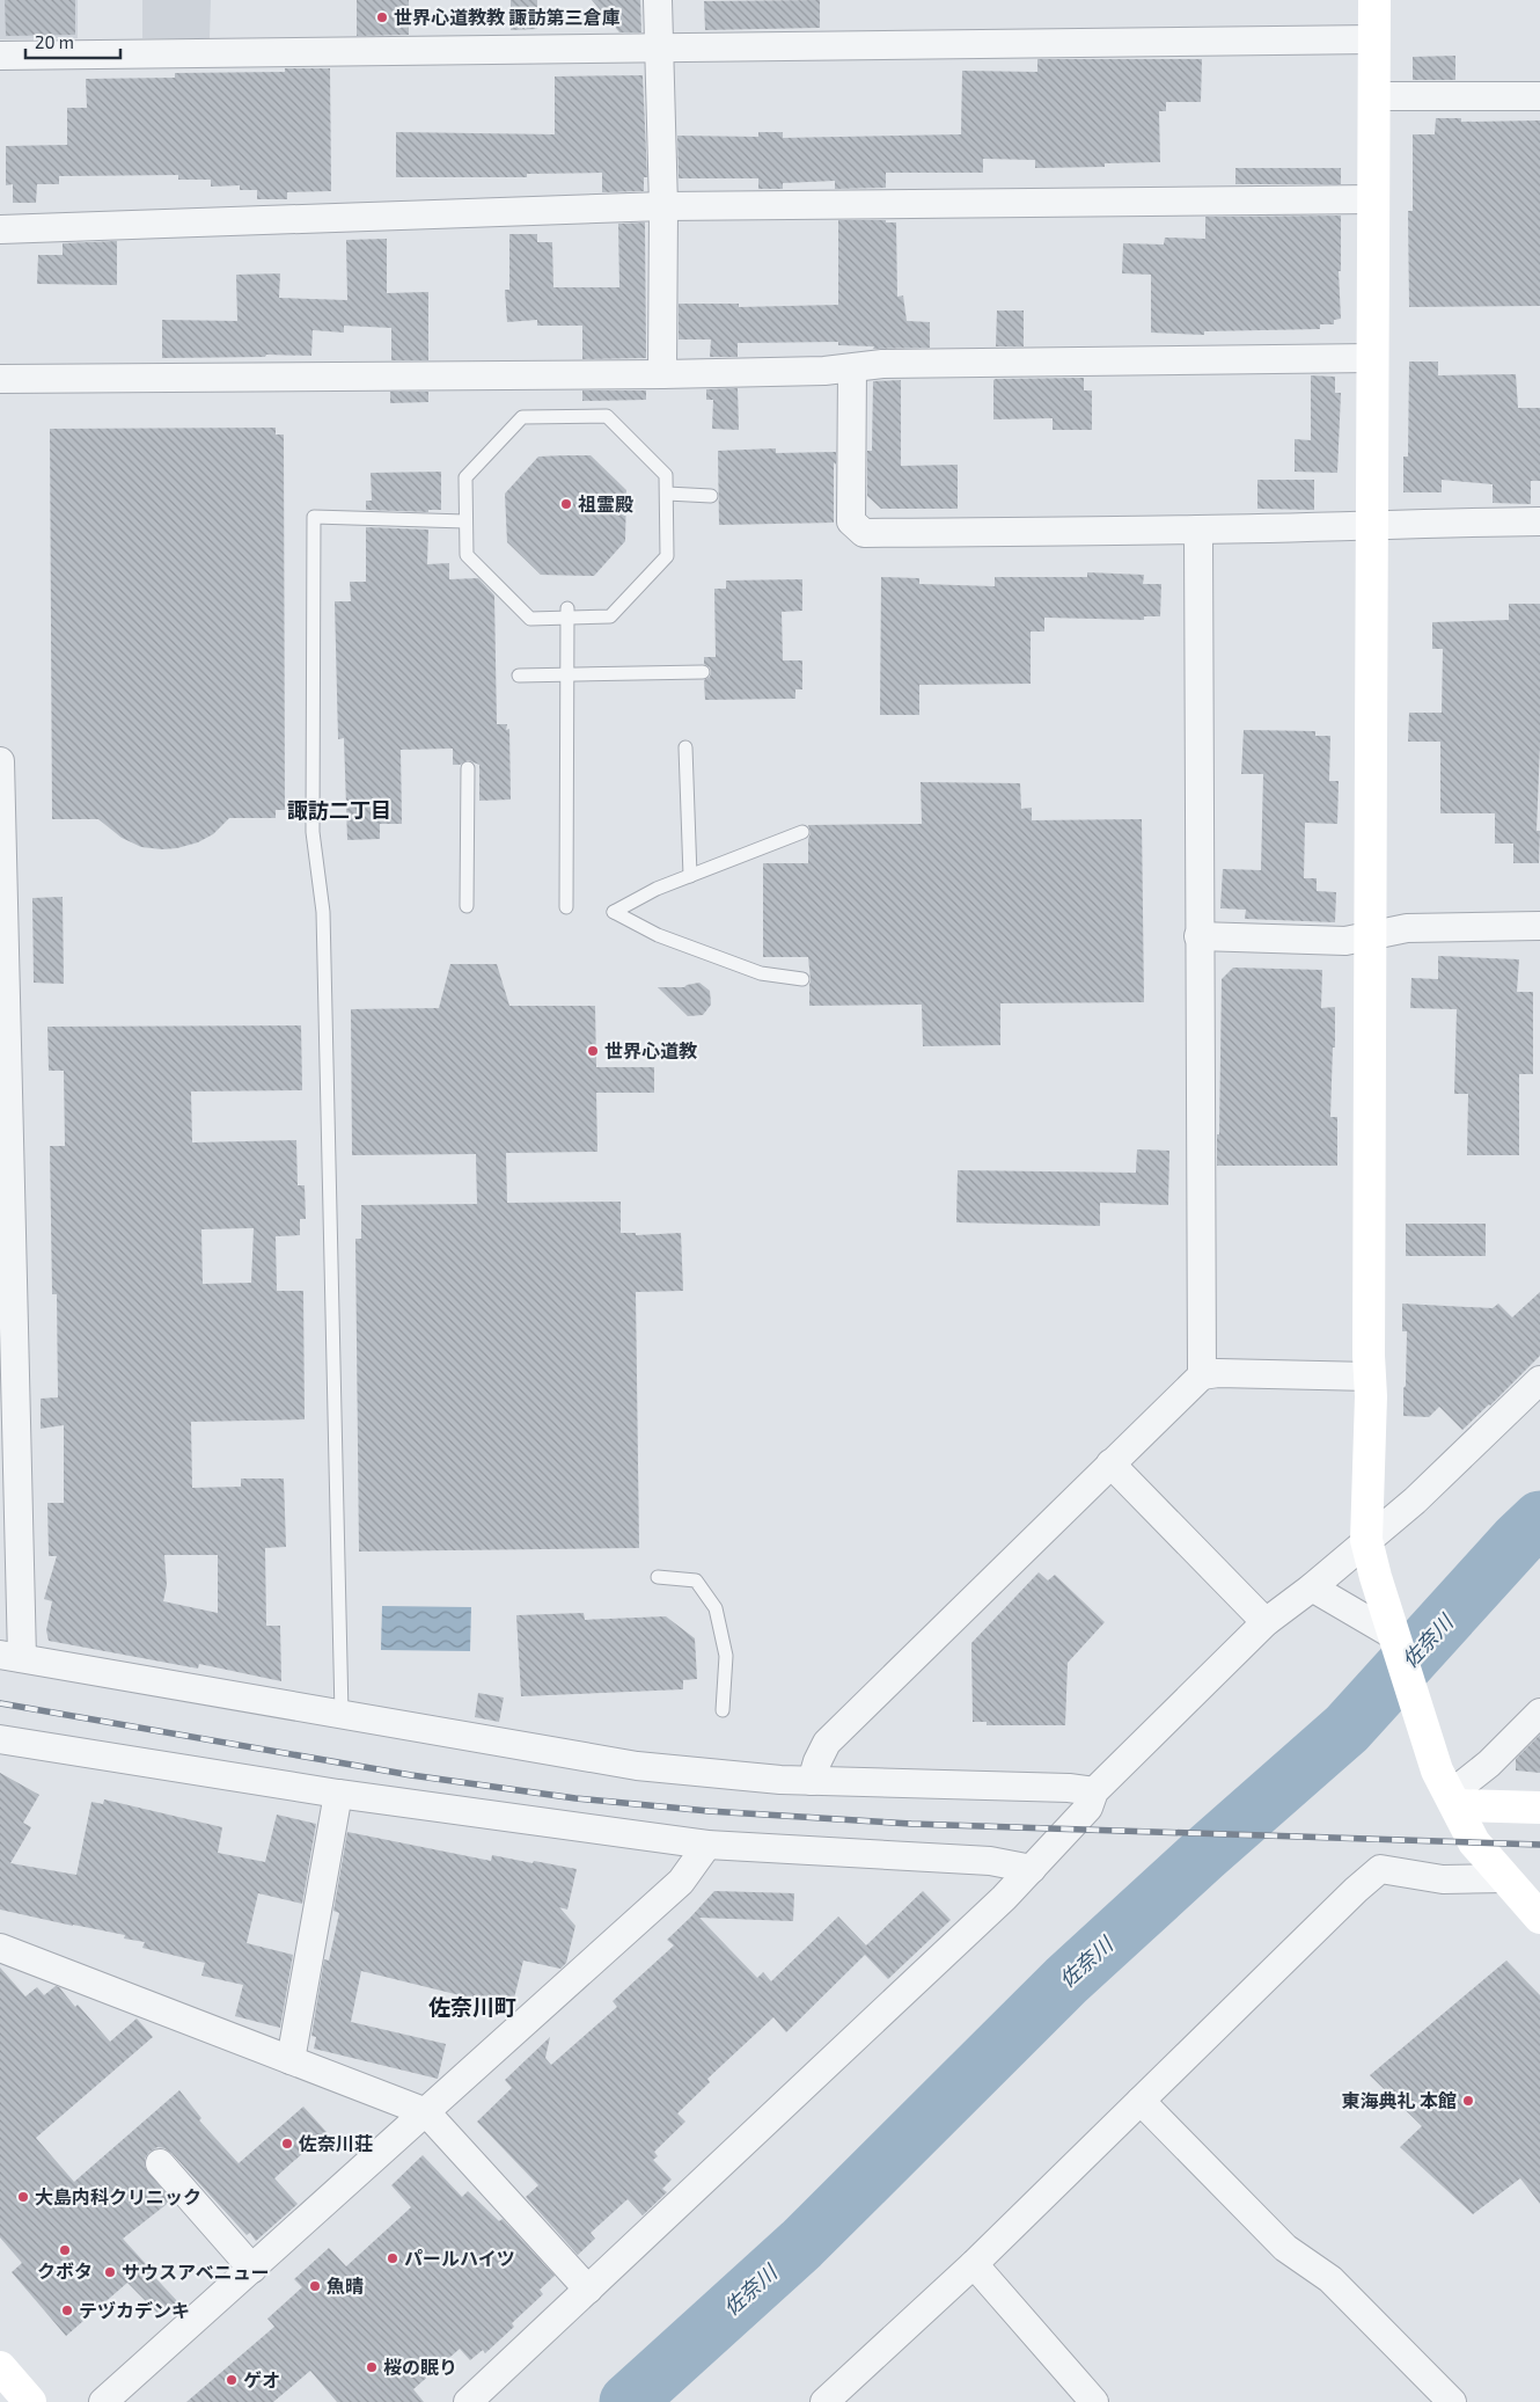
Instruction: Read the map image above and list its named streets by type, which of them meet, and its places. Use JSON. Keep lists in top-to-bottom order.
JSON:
{
  "districts": ["諏訪二丁目", "佐奈川町"],
  "water": ["佐奈川"],
  "places": [
    "世界心道教教 諏訪第三倉庫",
    "祖霊殿",
    "世界心道教",
    "東海典礼 本館",
    "佐奈川荘",
    "大島内科クリニック",
    "クボタ",
    "パールハイツ",
    "サウスアベニュー",
    "魚晴",
    "テヅカデンキ",
    "桜の眠り",
    "ゲオ"
  ],
  "scale_bar": "20 m"
}
